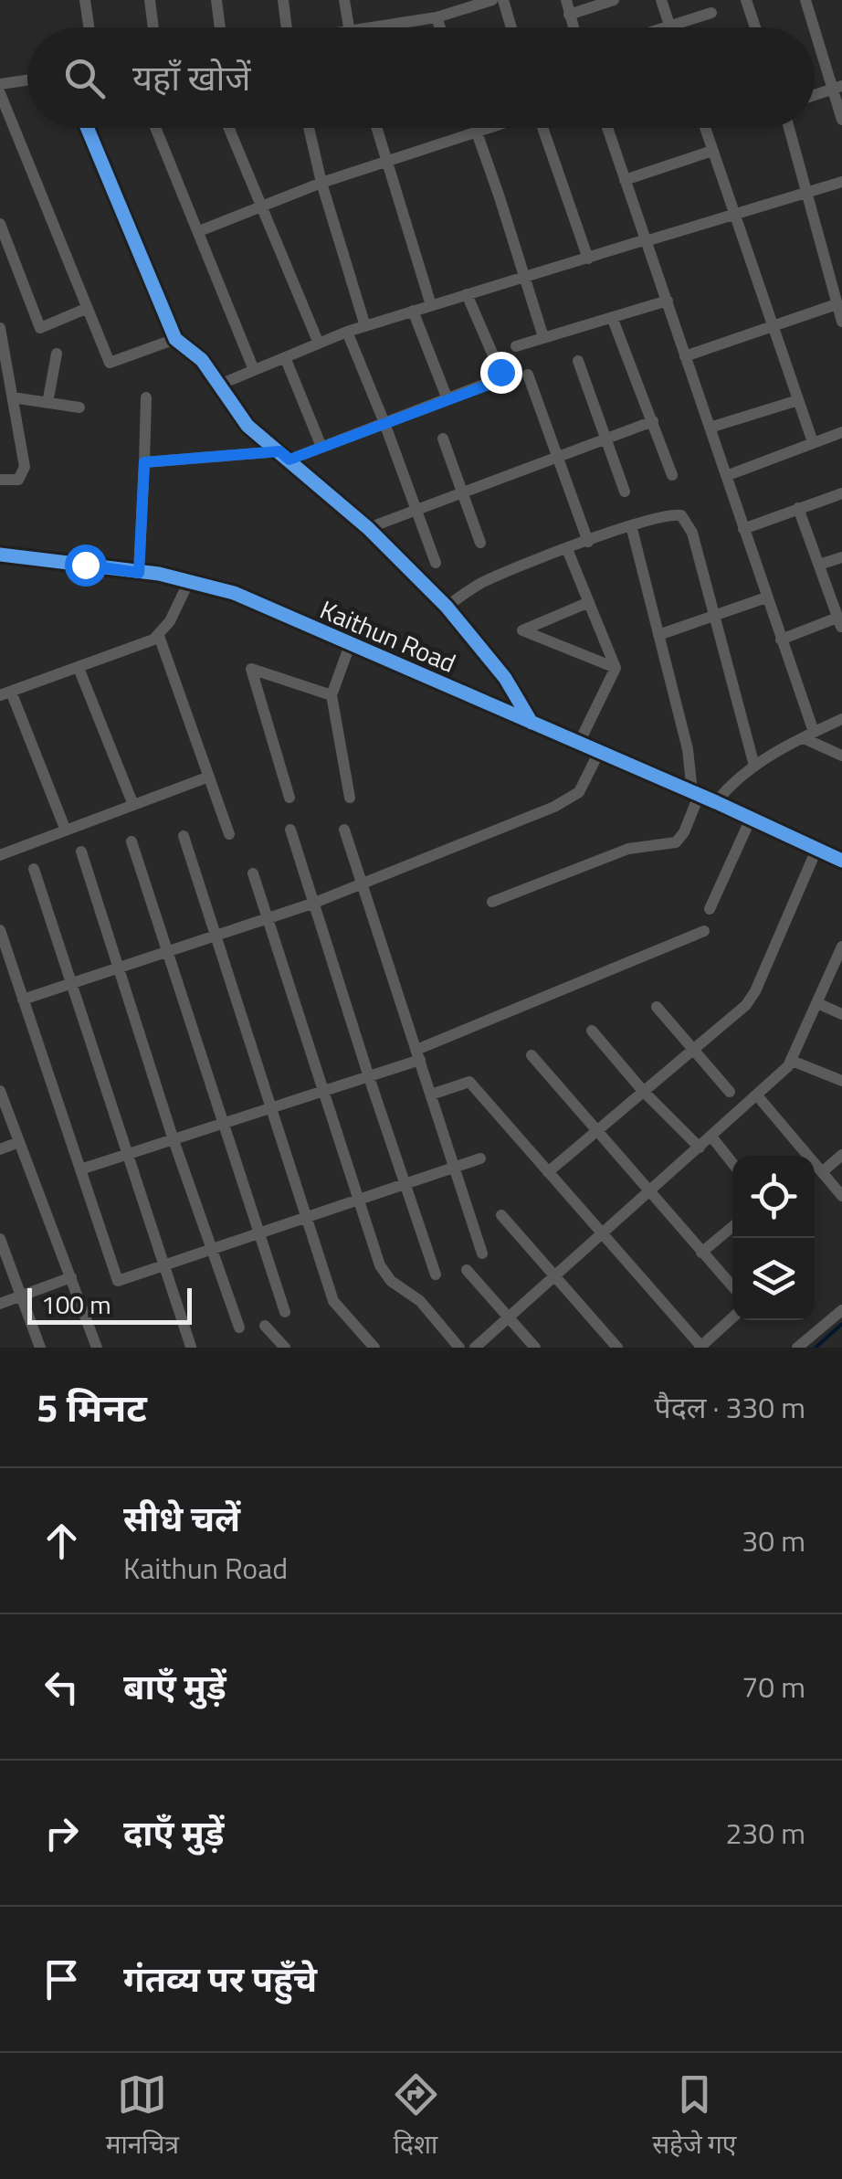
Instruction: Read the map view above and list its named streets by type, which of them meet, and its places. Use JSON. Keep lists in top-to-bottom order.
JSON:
{
  "streets": {
    "street": ["Kaithun Road"]
  },
  "scale_bar": "100 m",
  "page": {
    "search": "यहाँ खोजें",
    "scale": "100 m",
    "heading": ["5 मिनट", "पैदल · 330 m"],
    "list": [
      ["सीधे चलें", "Kaithun Road", "30 m"],
      ["बाएँ मुड़ें", "70 m"],
      ["दाएँ मुड़ें", "230 m"],
      "गंतव्य पर पहुँचे"
    ],
    "nav": ["मानचित्र", "दिशा", "सहेजे गए"]
  }
}
